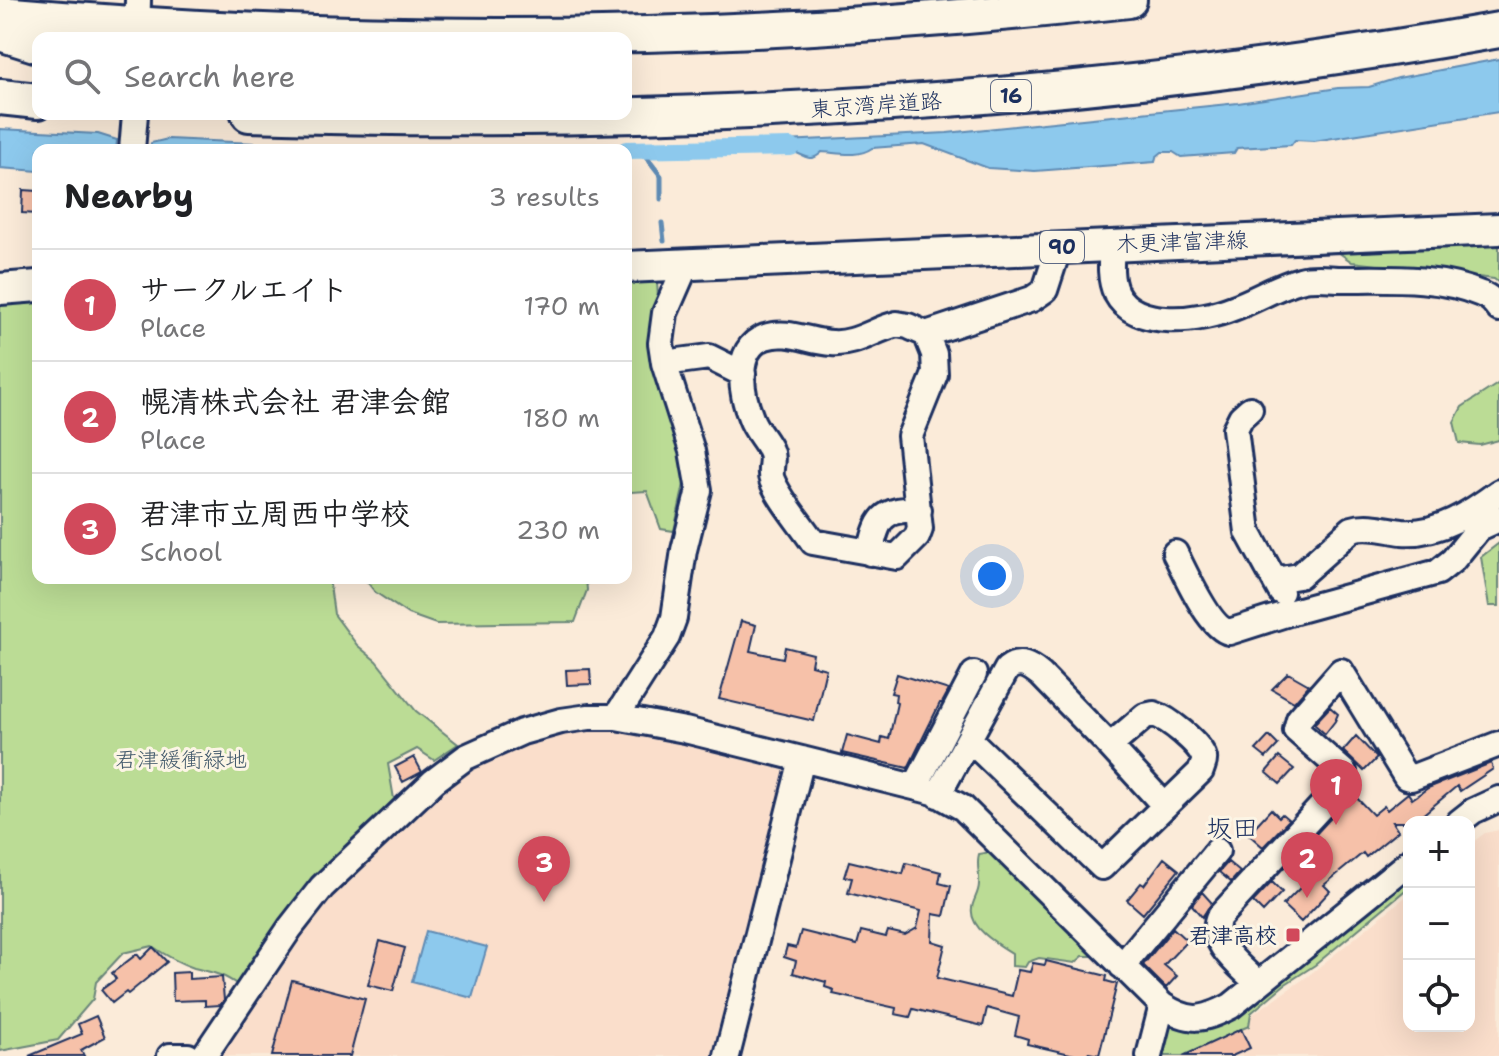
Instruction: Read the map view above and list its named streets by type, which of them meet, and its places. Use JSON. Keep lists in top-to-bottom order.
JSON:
{
  "streets": {
    "highway": ["16", "東京湾岸道路"],
    "main road": ["木更津富津線", "90"]
  },
  "districts": ["坂田"],
  "parks": ["君津緩衝緑地"],
  "places": {
    "transit": ["君津高校"]
  },
  "page": {
    "search": "Search here",
    "heading": ["Nearby", "3 results"],
    "list": [
      {
        "mark": "1",
        "name": "サークルエイト",
        "note": "Place",
        "value": "170 m"
      },
      {
        "mark": "2",
        "name": "幌清株式会社 君津会館",
        "note": "Place",
        "value": "180 m"
      },
      {
        "mark": "3",
        "name": "君津市立周西中学校",
        "note": "School",
        "value": "230 m"
      }
    ],
    "pins": ["1", "2", "3"],
    "map_buttons": ["+", "−"]
  }
}
